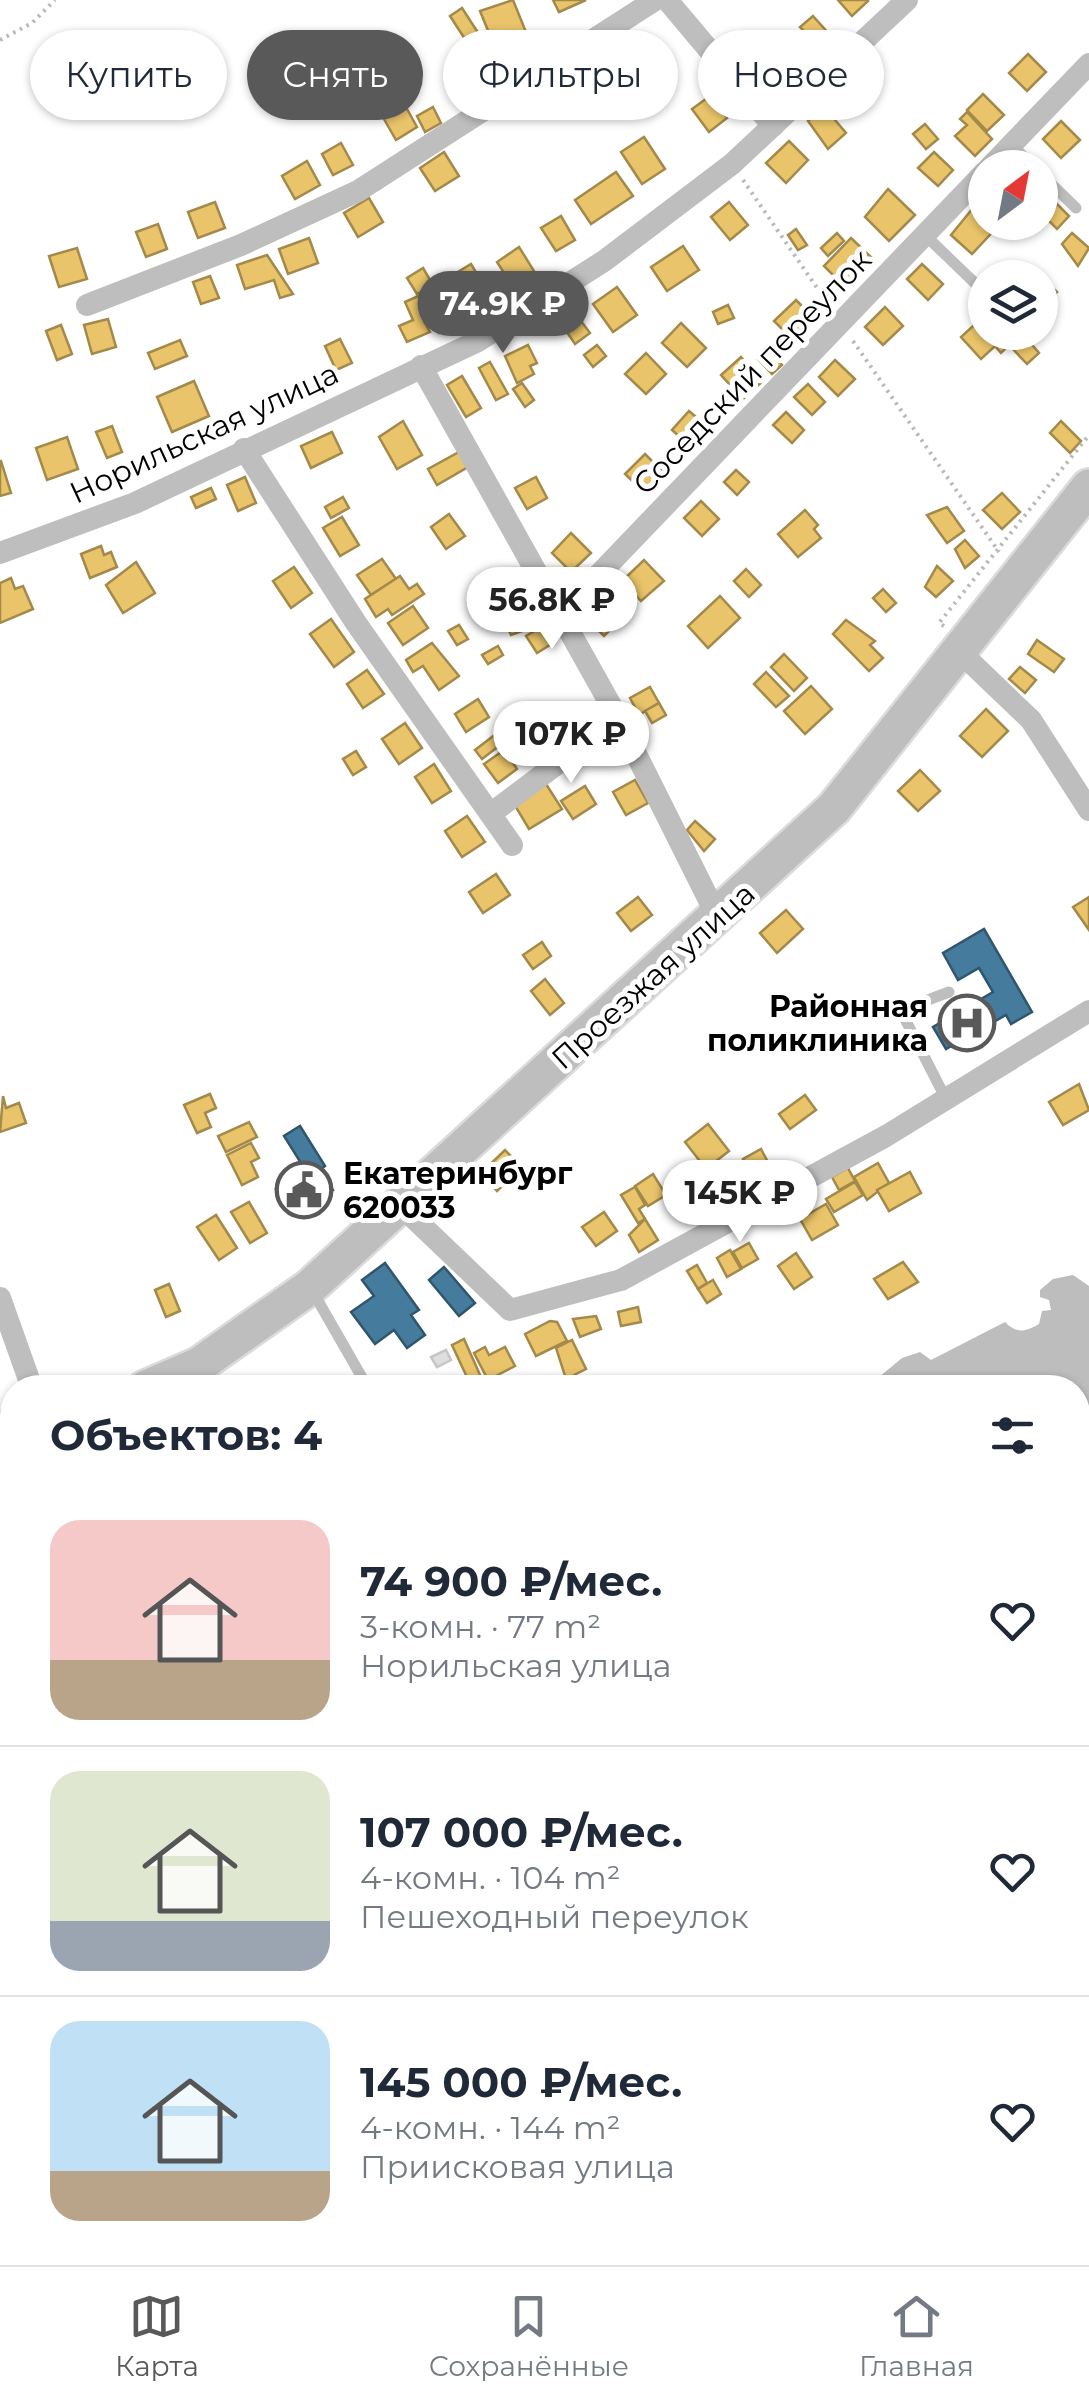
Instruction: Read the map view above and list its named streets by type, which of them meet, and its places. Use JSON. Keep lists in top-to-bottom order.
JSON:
{
  "streets": {
    "main road": ["Проезжая улица"],
    "street": ["Соседский переулок", "Норильская улица"]
  },
  "places": {
    "hospital": ["Районная поликлиника"],
    "public building": ["Екатеринбург 620033"]
  },
  "north": "top right",
  "page": {
    "chip": [
      "Купить",
      "Снять",
      "Фильтры",
      "Новое"
    ],
    "price": [
      "74.9K ₽",
      "56.8K ₽",
      "107K ₽",
      "145K ₽"
    ],
    "heading": "Объектов: 4",
    "list": [
      {
        "name": "74 900 ₽/мес.",
        "note": "3-комн. · 77 m² · Норильская улица"
      },
      {
        "name": "107 000 ₽/мес.",
        "note": "4-комн. · 104 m² · Пешеходный переулок"
      },
      {
        "name": "145 000 ₽/мес.",
        "note": "4-комн. · 144 m² · Приисковая улица"
      }
    ],
    "tabs": ["Карта", "Сохранённые", "Главная"]
  }
}
